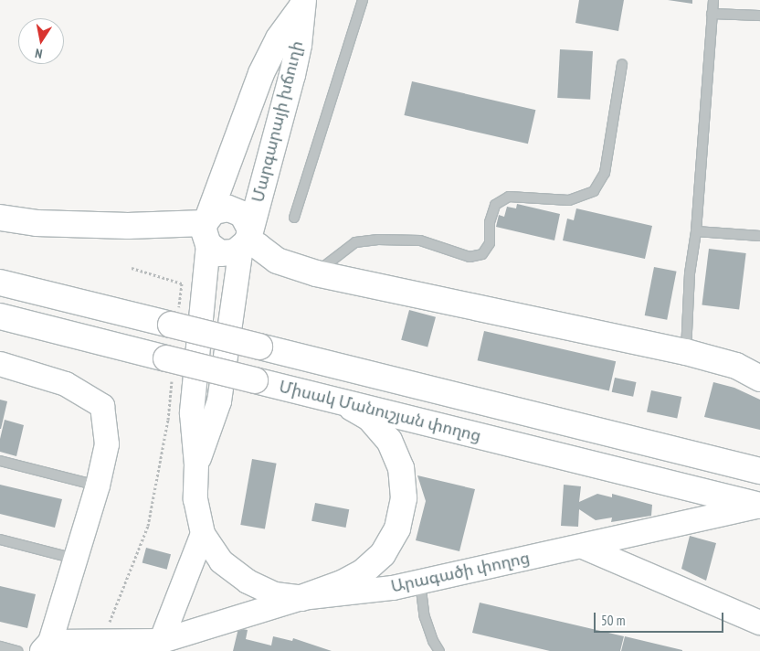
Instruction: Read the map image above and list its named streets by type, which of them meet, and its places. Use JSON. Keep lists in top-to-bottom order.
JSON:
{
  "streets": {
    "highway": ["Մարգարայի խճուղի", "Միսակ Մանուշյան փողոց"],
    "street": ["Արագածի փողոց"]
  },
  "crossings": [
    ["Մարգարայի խճուղի", "Արագածի փողոց"],
    ["Միսակ Մանուշյան փողոց", "Արագածի փողոց"]
  ],
  "scale_bar": "50 m",
  "north": "bottom"
}
